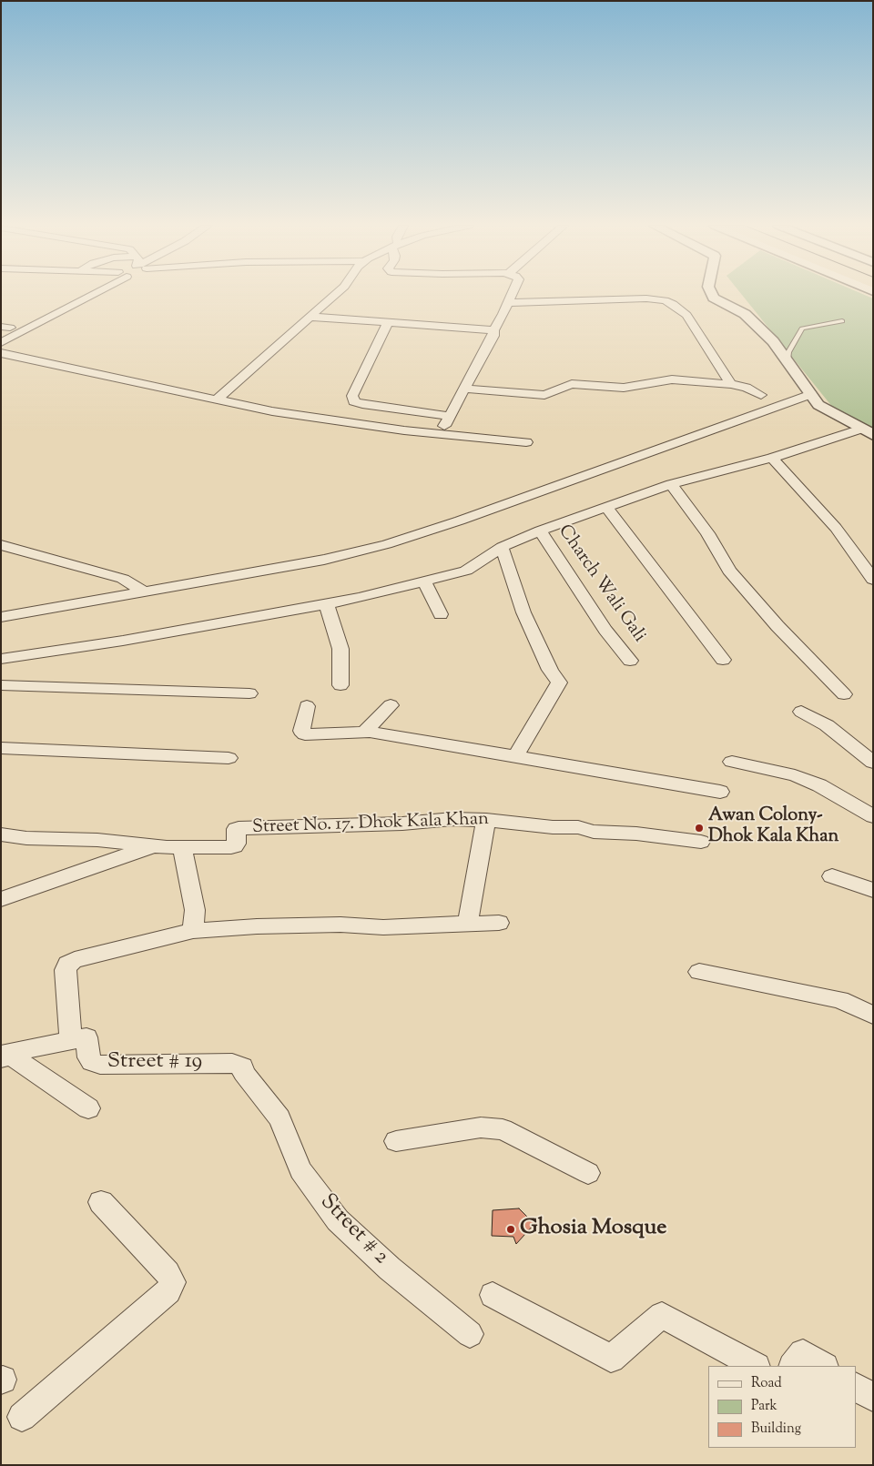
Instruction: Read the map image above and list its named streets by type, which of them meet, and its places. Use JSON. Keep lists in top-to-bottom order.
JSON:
{
  "streets": {
    "street": [
      "Charch Wali Gali",
      "Street No. 17. Dhok Kala Khan",
      "Street # 19",
      "Street # 2"
    ]
  },
  "crossings": [
    ["Street # 19", "Street # 2"]
  ],
  "places": ["Awan Colony- Dhok Kala Khan", "Ghosia Mosque"],
  "legend": ["Road", "Park", "Building"]
}
